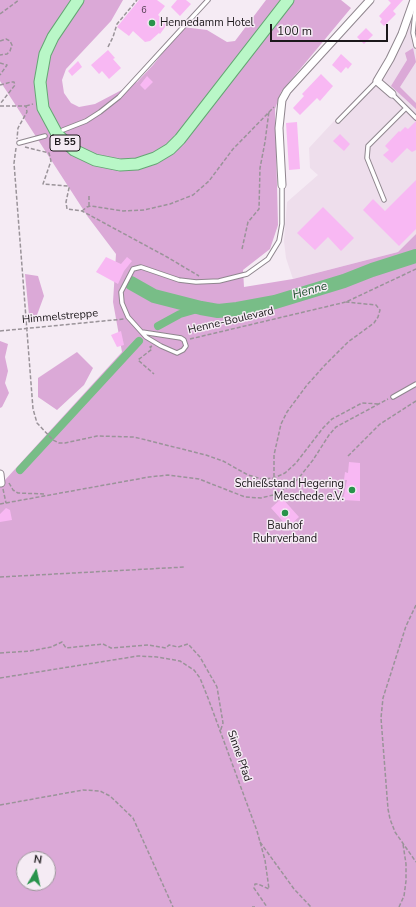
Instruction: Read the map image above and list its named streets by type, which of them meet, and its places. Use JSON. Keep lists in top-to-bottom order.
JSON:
{
  "streets": {
    "main road": ["B 55"],
    "path": ["Himmelstreppe", "Henne-Boulevard", "Sinne Pfad"]
  },
  "water": ["Henne"],
  "places": ["Hennedamm Hotel", "Schießstand Hegering Meschede e.V.", "Bauhof Ruhrverband"],
  "house_numbers": ["6"],
  "scale_bar": "100 m",
  "north": "top"
}
